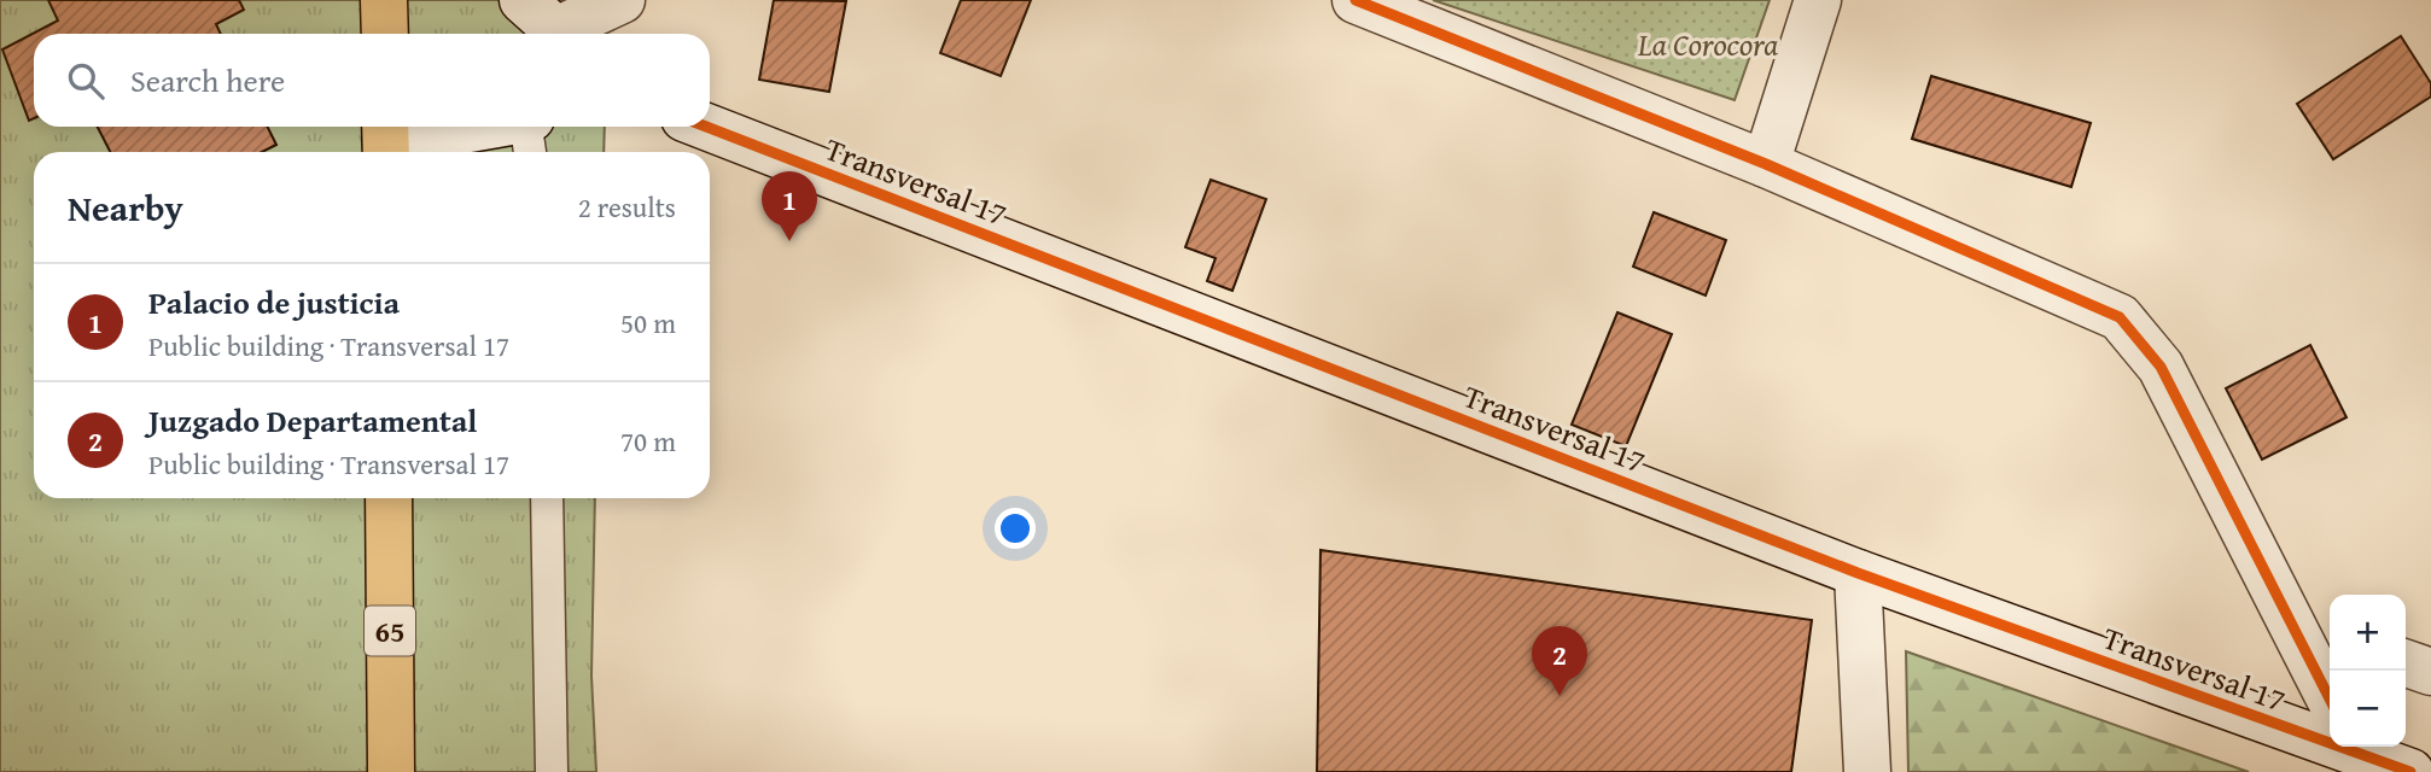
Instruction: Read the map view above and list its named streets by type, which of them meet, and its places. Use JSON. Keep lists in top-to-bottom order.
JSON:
{
  "streets": {
    "main road": ["65"],
    "street": ["Transversal 17"]
  },
  "parks": ["La Corocora"],
  "page": {
    "search": "Search here",
    "heading": ["Nearby", "2 results"],
    "pins": ["1", "2"],
    "list": [
      {
        "mark": "1",
        "name": "Palacio de justicia",
        "note": "Public building · Transversal 17",
        "value": "50 m"
      },
      {
        "mark": "2",
        "name": "Juzgado Departamental",
        "note": "Public building · Transversal 17",
        "value": "70 m"
      }
    ],
    "map_buttons": ["+", "−"]
  }
}
